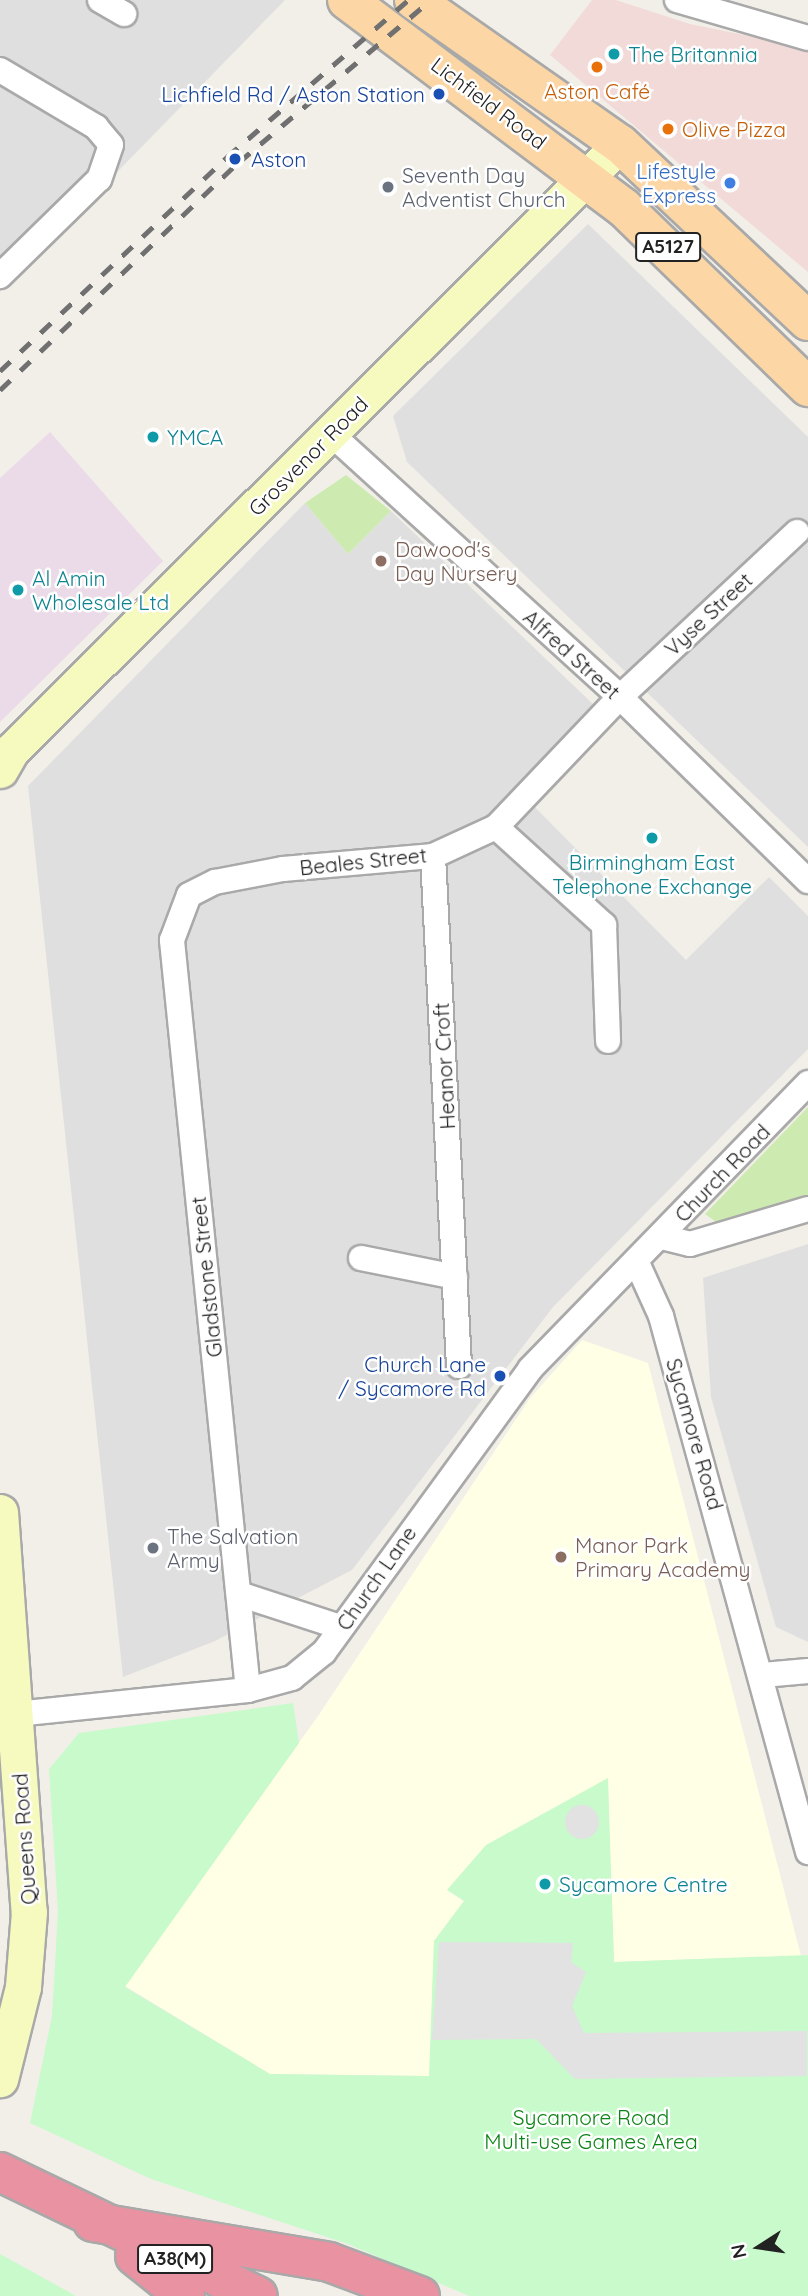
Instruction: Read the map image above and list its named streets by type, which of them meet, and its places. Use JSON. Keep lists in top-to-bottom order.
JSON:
{
  "streets": {
    "highway": ["A38(M)"],
    "main road": [
      "Lichfield Road",
      "A5127",
      "Grosvenor Road",
      "Queens Road"
    ],
    "street": [
      "Vyse Street",
      "Alfred Street",
      "Beales Street",
      "Heanor Croft",
      "Church Road",
      "Gladstone Street",
      "Sycamore Road",
      "Church Lane"
    ]
  },
  "crossings": [
    ["Lichfield Road", "Grosvenor Road"],
    ["Grosvenor Road", "Alfred Street"],
    ["Vyse Street", "Alfred Street"],
    ["Vyse Street", "Beales Street"],
    ["Alfred Street", "Beales Street"],
    ["Beales Street", "Heanor Croft"],
    ["Beales Street", "Gladstone Street"],
    ["Church Road", "Sycamore Road"],
    ["Church Road", "Church Lane"],
    ["Gladstone Street", "Church Lane"],
    ["Sycamore Road", "Church Lane"],
    ["Church Lane", "Queens Road"]
  ],
  "parks": ["Sycamore Road Multi-use Games Area"],
  "places": [
    "The Britannia",
    "Aston Café",
    "Lichfield Rd / Aston Station",
    "Olive Pizza",
    "Aston",
    "Lifestyle Express",
    "Seventh Day Adventist Church",
    "YMCA",
    "Dawood's Day Nursery",
    "Al Amin Wholesale Ltd",
    "Birmingham East Telephone Exchange",
    "Church Lane / Sycamore Rd",
    "The Salvation Army",
    "Manor Park Primary Academy",
    "Sycamore Centre"
  ],
  "north": "left"
}
